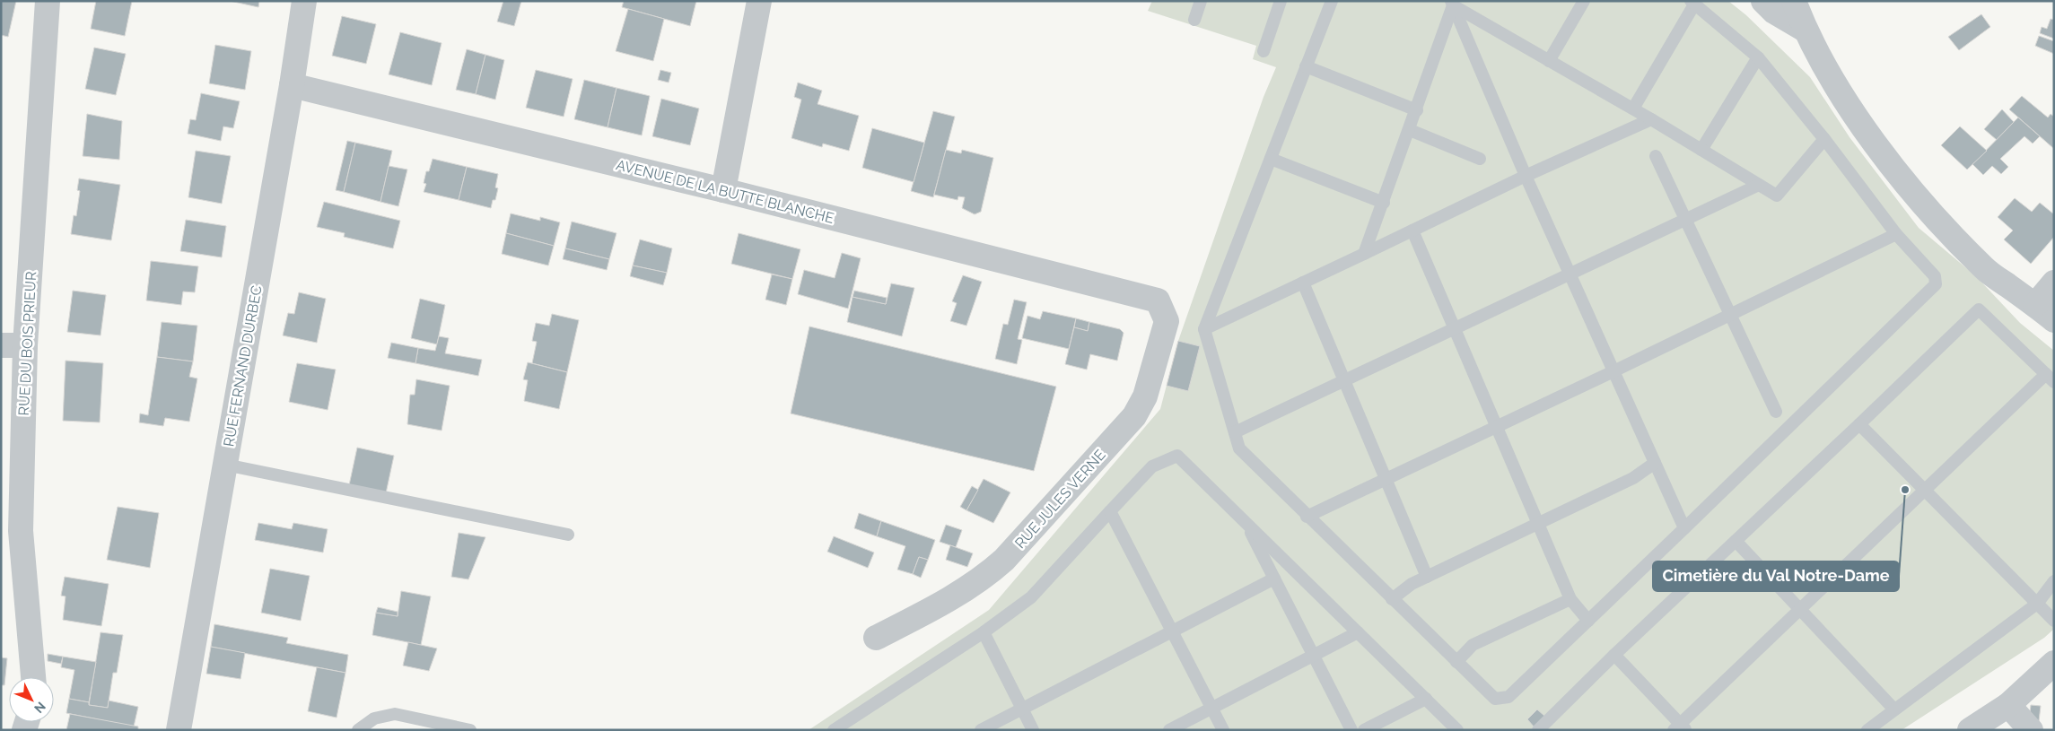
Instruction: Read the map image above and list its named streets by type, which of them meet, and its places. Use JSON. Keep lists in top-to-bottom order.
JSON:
{
  "streets": {
    "street": [
      "AVENUE DE LA BUTTE BLANCHE",
      "RUE DU BOIS PRIEUR",
      "RUE FERNAND DURBEC",
      "RUE JULES VERNE"
    ]
  },
  "crossings": [
    ["AVENUE DE LA BUTTE BLANCHE", "RUE FERNAND DURBEC"],
    ["AVENUE DE LA BUTTE BLANCHE", "RUE JULES VERNE"]
  ],
  "places": ["Cimetière du Val Notre-Dame"],
  "north": "bottom right"
}
